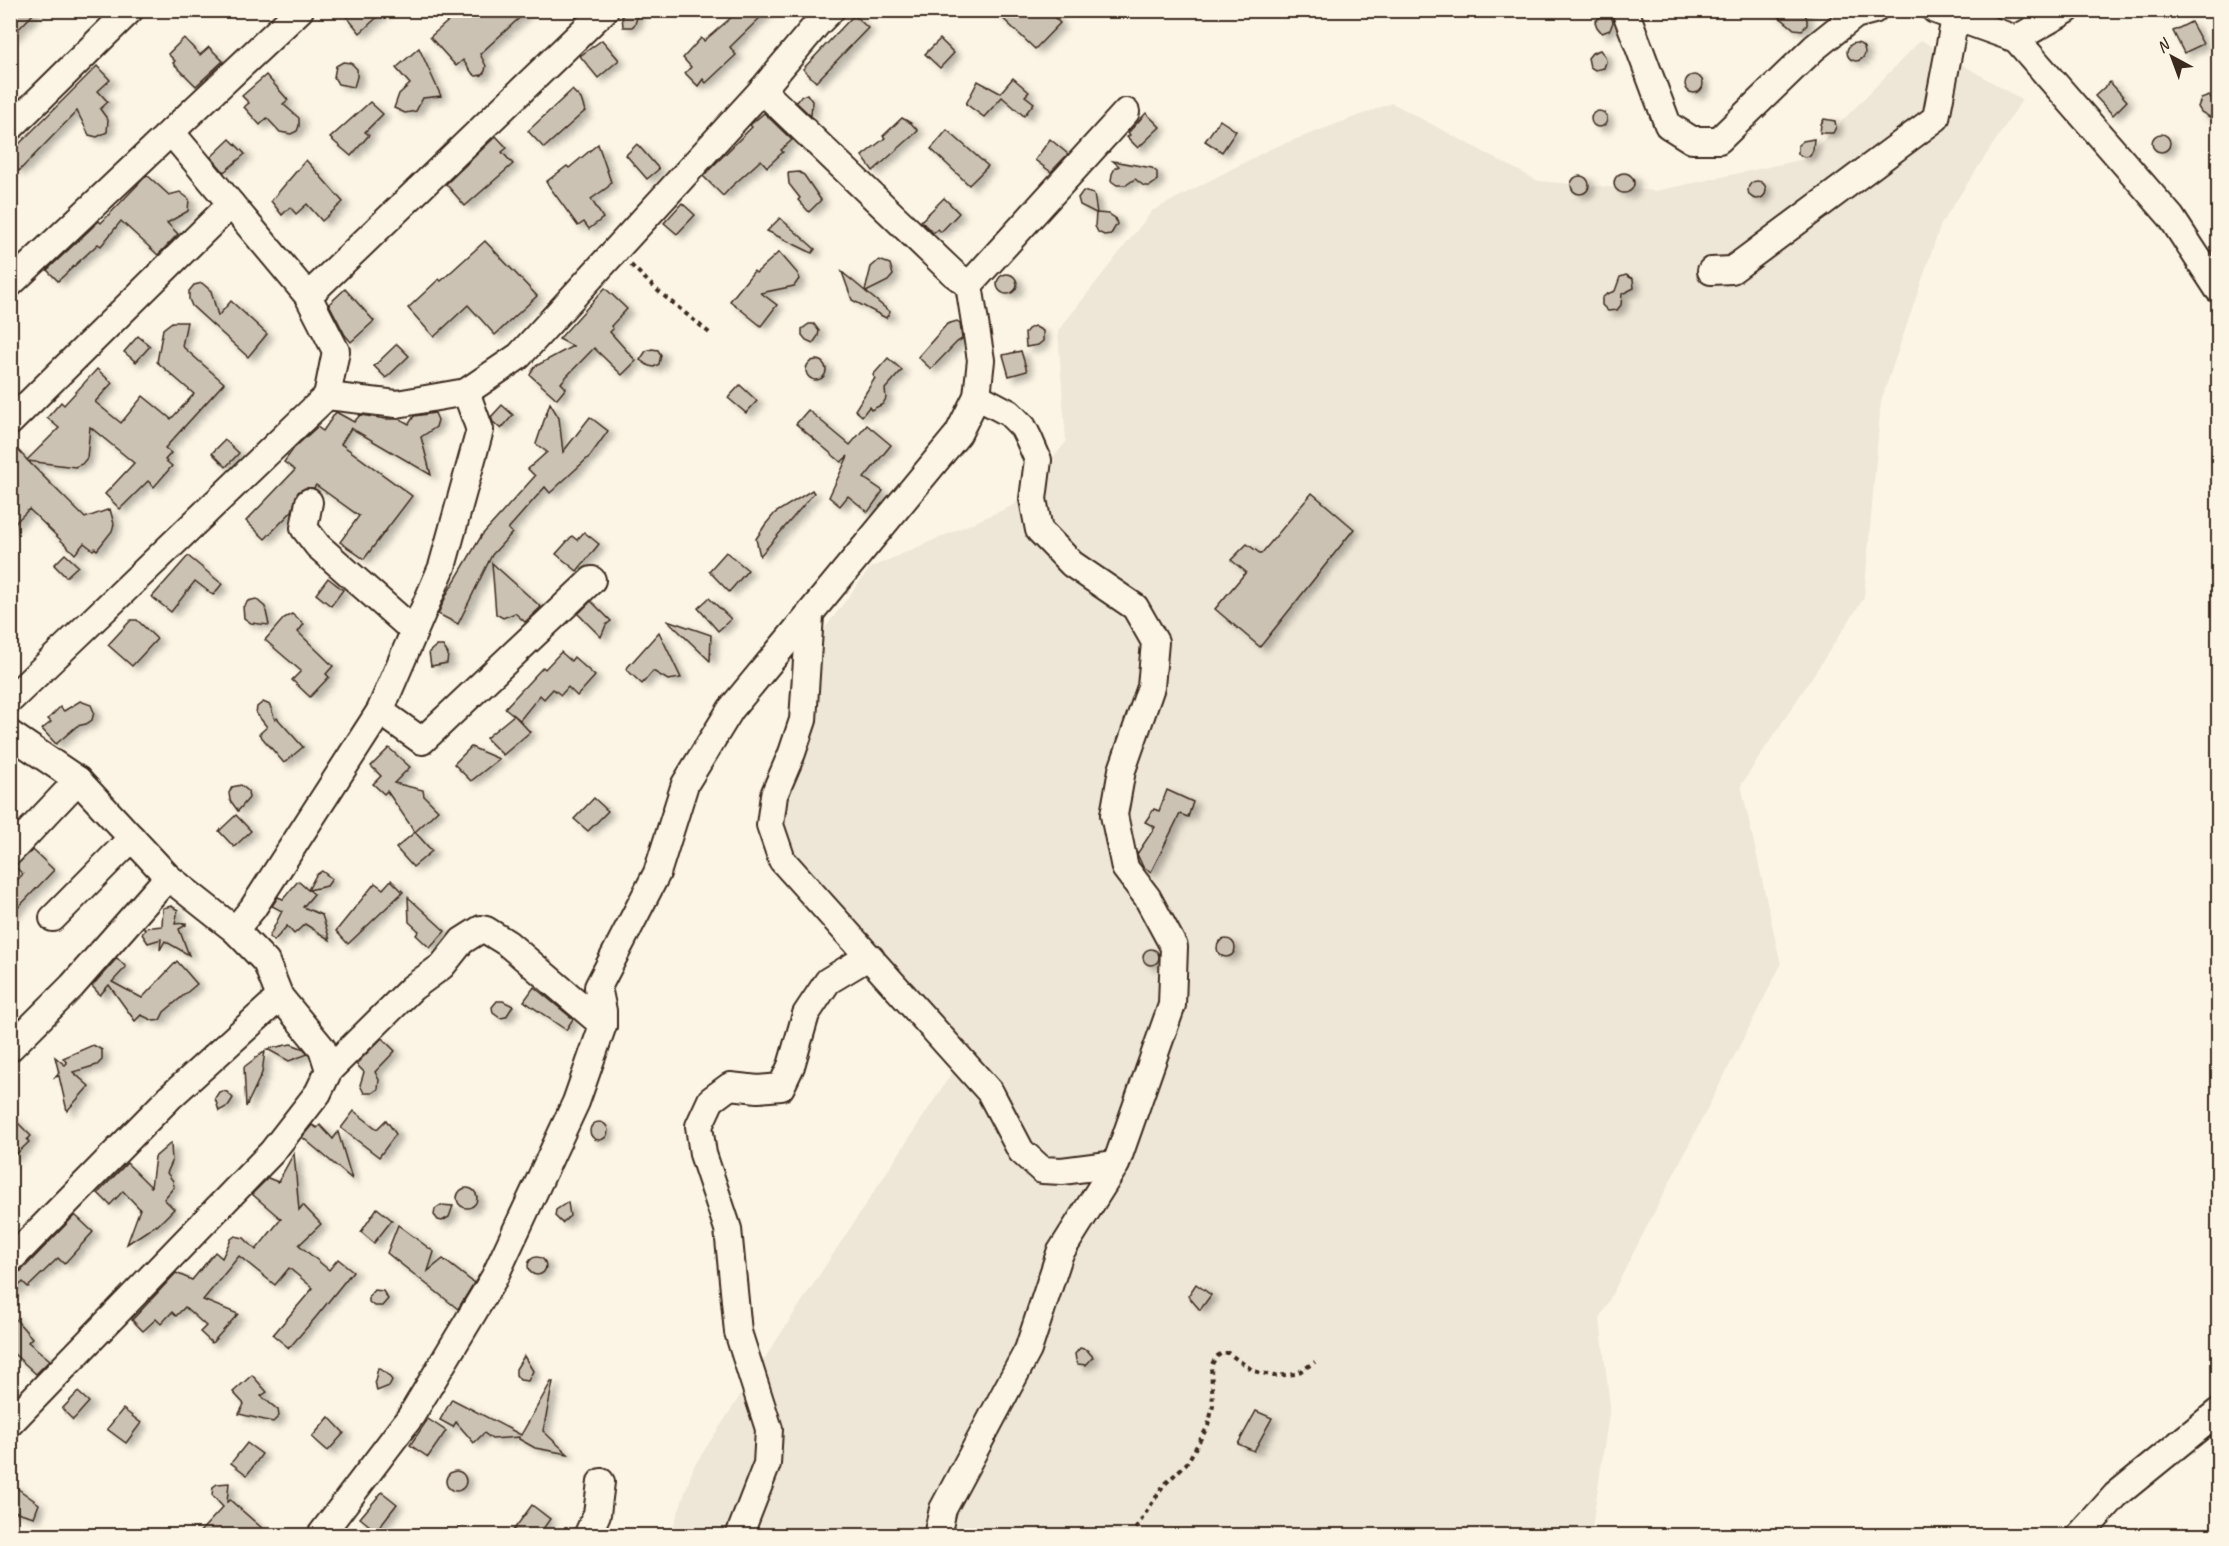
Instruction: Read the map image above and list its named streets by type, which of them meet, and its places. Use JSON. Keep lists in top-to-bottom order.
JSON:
{
  "north": "top left"
}
